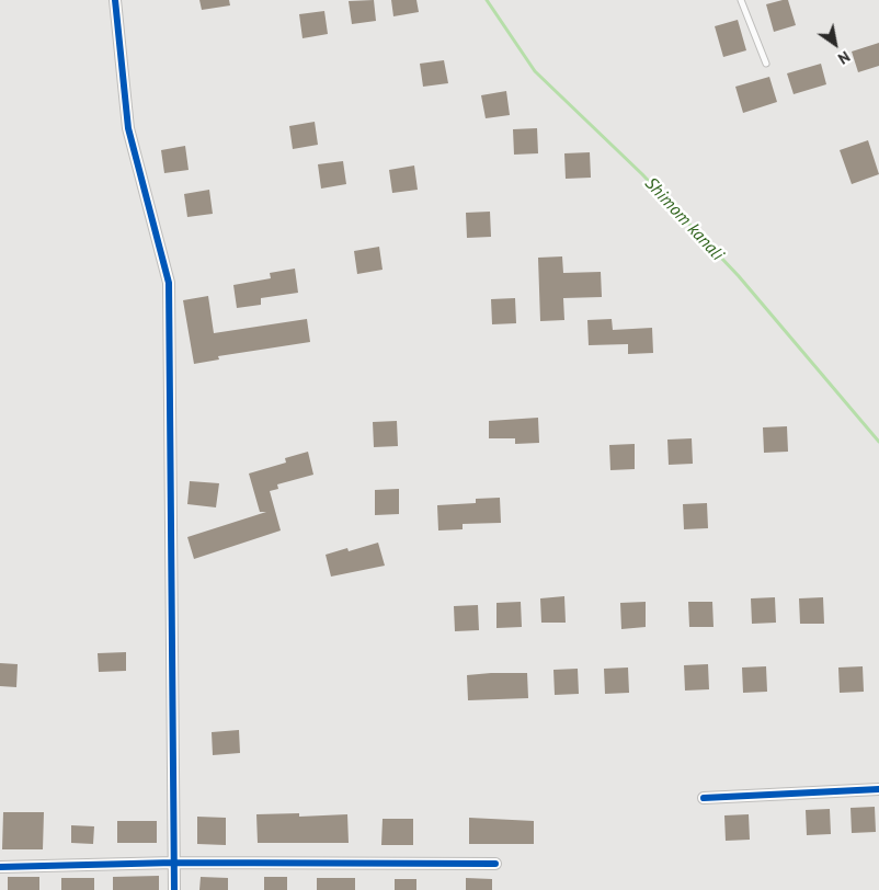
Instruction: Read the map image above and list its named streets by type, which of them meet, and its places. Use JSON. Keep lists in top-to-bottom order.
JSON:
{
  "water": ["Shimom kanali"],
  "north": "bottom right"
}
